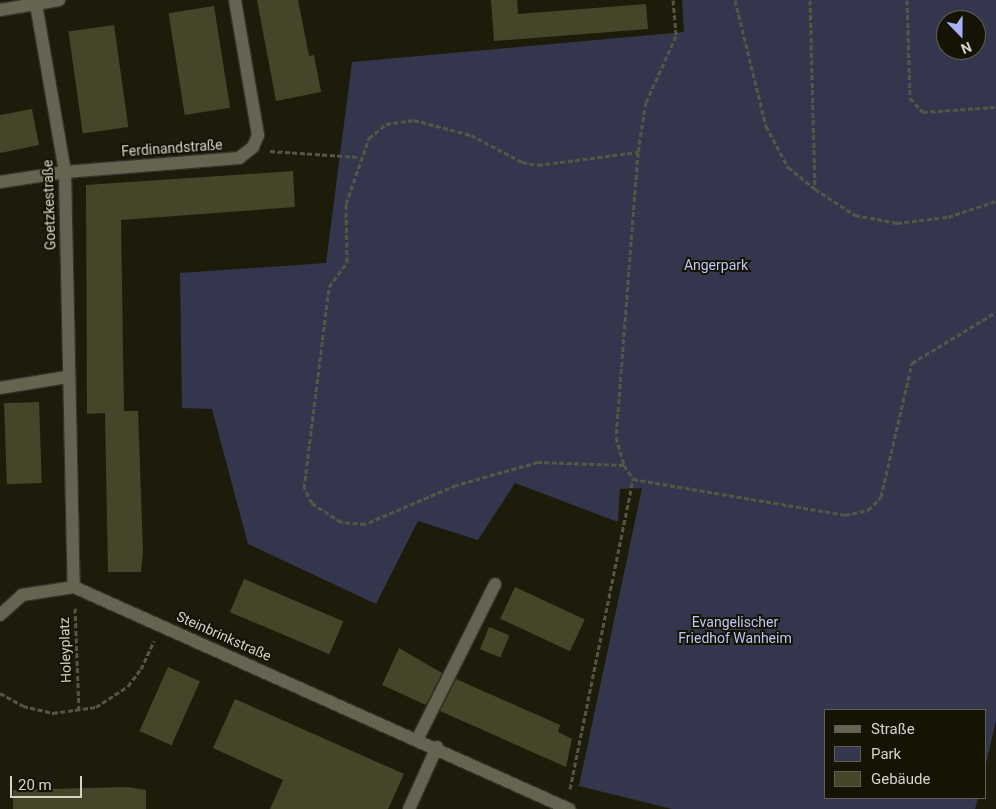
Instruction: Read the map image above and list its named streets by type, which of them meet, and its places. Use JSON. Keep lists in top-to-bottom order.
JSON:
{
  "streets": {
    "street": ["Ferdinandstraße", "Goetzkestraße", "Steinbrinkstraße"],
    "path": ["Holeyplatz"]
  },
  "crossings": [
    ["Ferdinandstraße", "Goetzkestraße"],
    ["Goetzkestraße", "Steinbrinkstraße"],
    ["Goetzkestraße", "Holeyplatz"],
    ["Steinbrinkstraße", "Holeyplatz"]
  ],
  "parks": ["Angerpark", "Evangelischer Friedhof Wanheim"],
  "legend": ["Straße", "Park", "Gebäude"],
  "scale_bar": "20 m",
  "north": "bottom"
}
